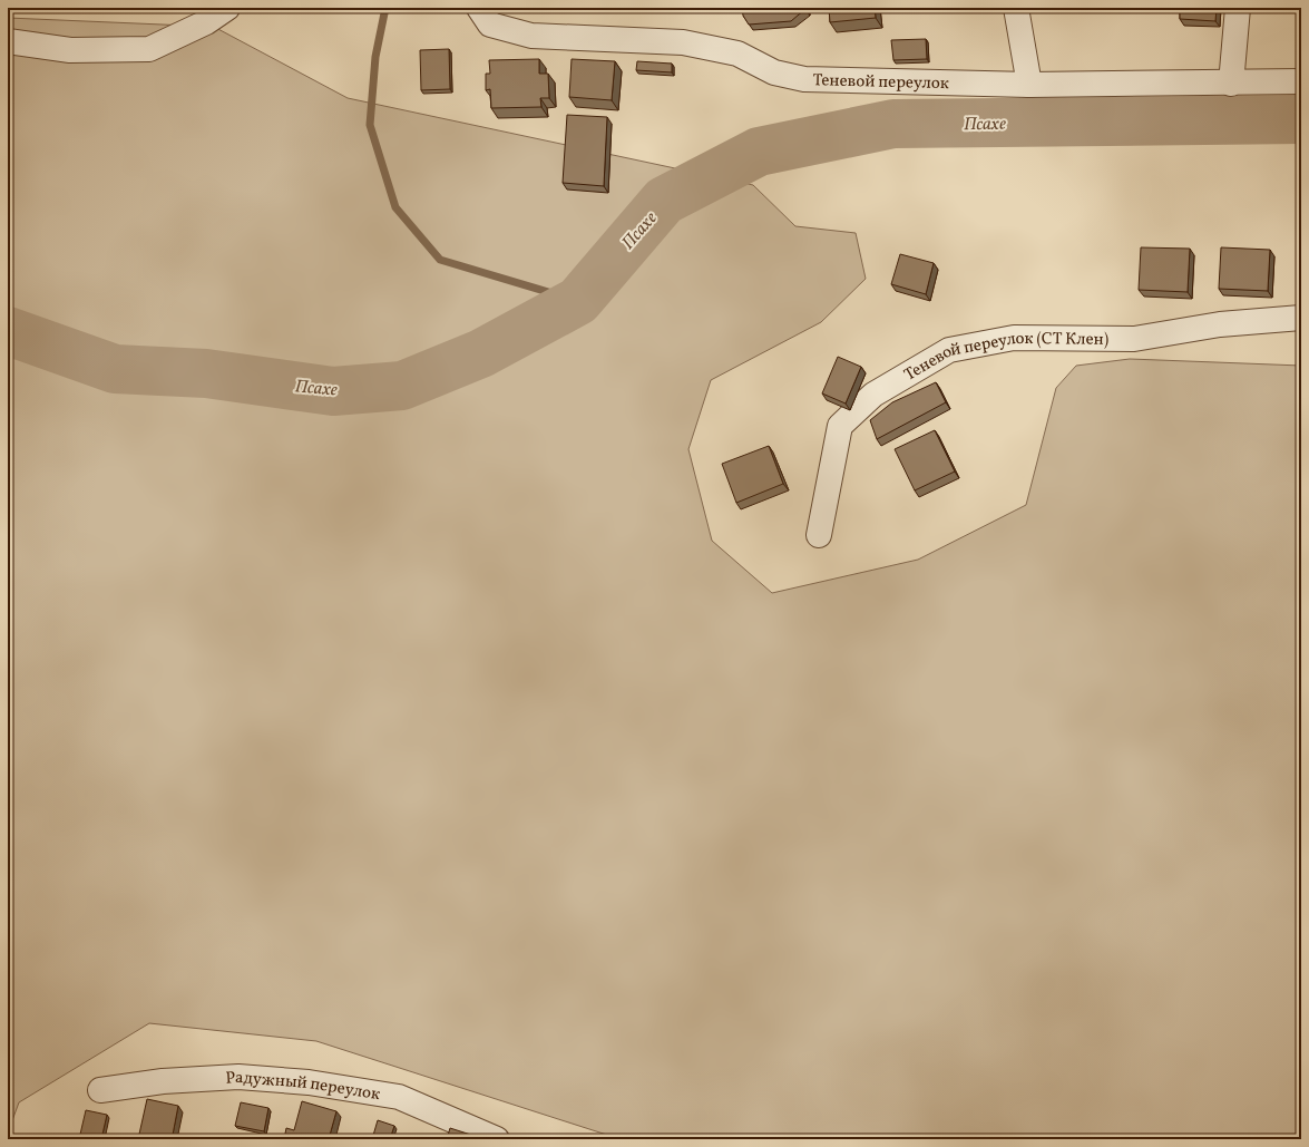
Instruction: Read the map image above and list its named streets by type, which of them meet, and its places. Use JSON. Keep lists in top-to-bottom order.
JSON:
{
  "streets": {
    "street": ["Теневой переулок", "Теневой переулок (СТ Клен)", "Радужный переулок"]
  },
  "water": ["Псахе"]
}
